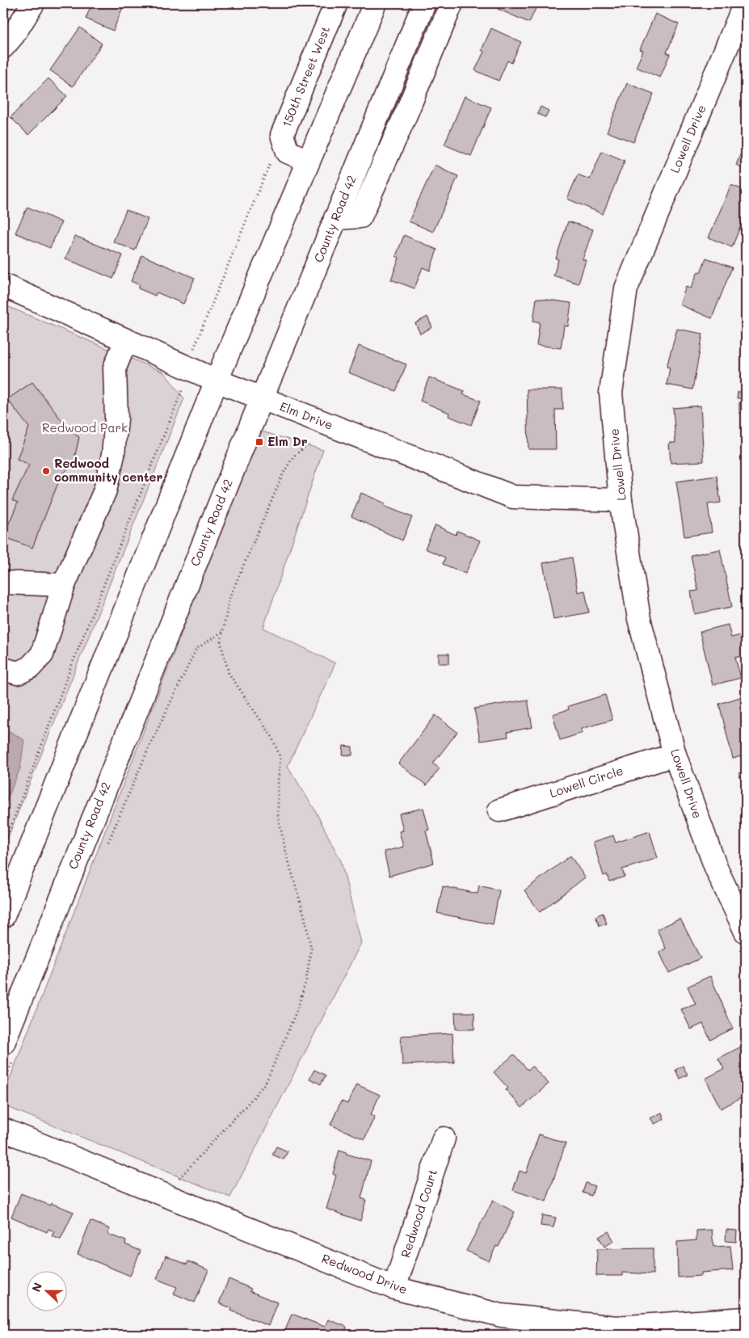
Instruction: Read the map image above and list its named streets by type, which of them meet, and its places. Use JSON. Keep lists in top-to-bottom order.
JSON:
{
  "streets": {
    "main road": [
      "150th Street West",
      "Lowell Drive",
      "County Road 42",
      "Elm Drive",
      "Lowell Circle",
      "Redwood Court",
      "Redwood Drive"
    ]
  },
  "crossings": [
    ["Lowell Drive", "Elm Drive"],
    ["Lowell Drive", "Lowell Circle"],
    ["County Road 42", "Elm Drive"],
    ["Redwood Court", "Redwood Drive"]
  ],
  "parks": ["Redwood Park"],
  "places": {
    "transit": ["Elm Dr"],
    "other": ["Redwood community center"]
  },
  "north": "left"
}
